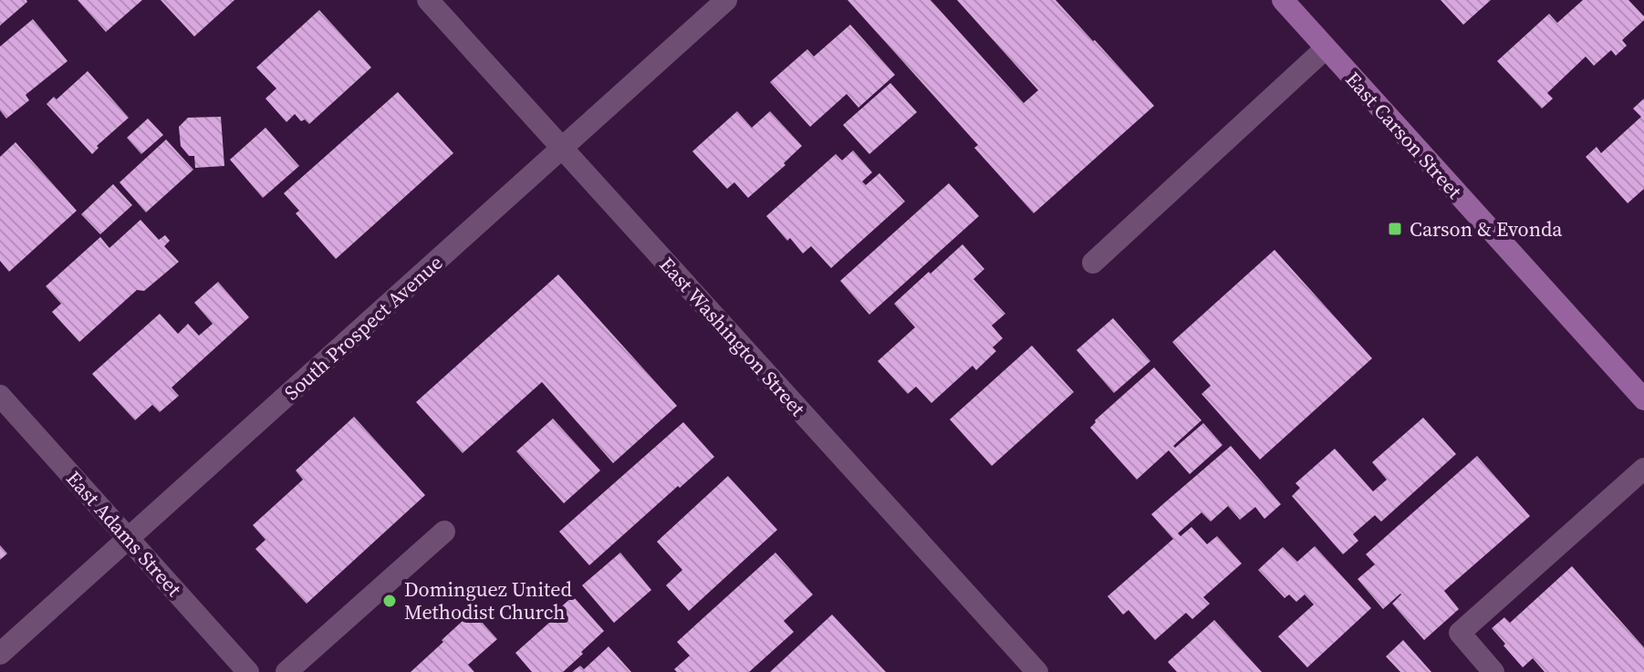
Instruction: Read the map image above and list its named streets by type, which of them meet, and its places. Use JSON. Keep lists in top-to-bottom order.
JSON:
{
  "streets": {
    "main road": ["East Carson Street"],
    "street": ["South Prospect Avenue", "East Washington Street", "East Adams Street"]
  },
  "crossings": [
    ["South Prospect Avenue", "East Washington Street"],
    ["South Prospect Avenue", "East Adams Street"]
  ],
  "places": {
    "transit": ["Carson & Evonda"],
    "other": ["Dominguez United Methodist Church"]
  }
}
